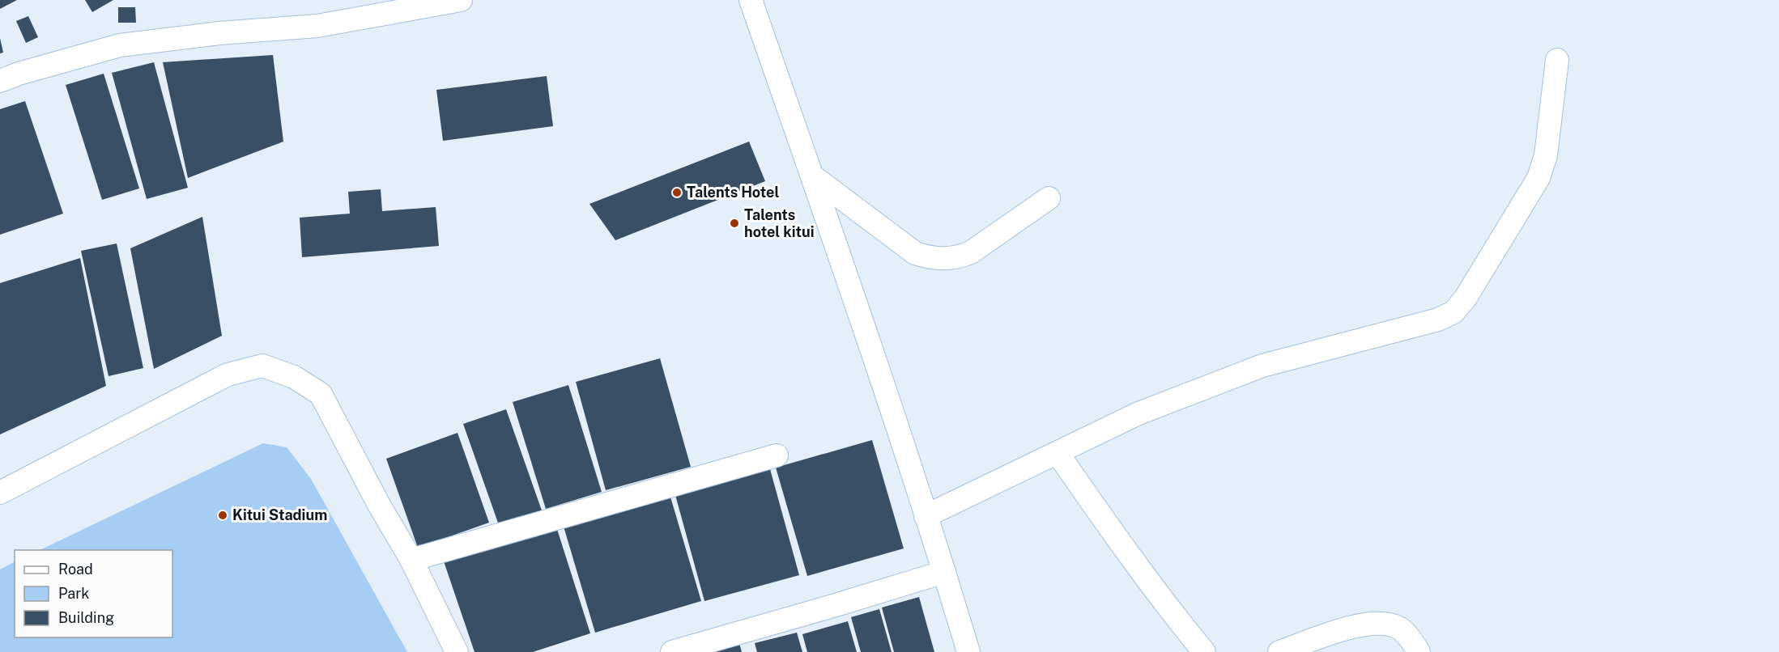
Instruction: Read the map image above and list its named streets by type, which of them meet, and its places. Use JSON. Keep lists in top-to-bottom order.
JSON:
{
  "places": ["Talents Hotel", "Talents hotel kitui", "Kitui Stadium"],
  "legend": ["Road", "Park", "Building"]
}
